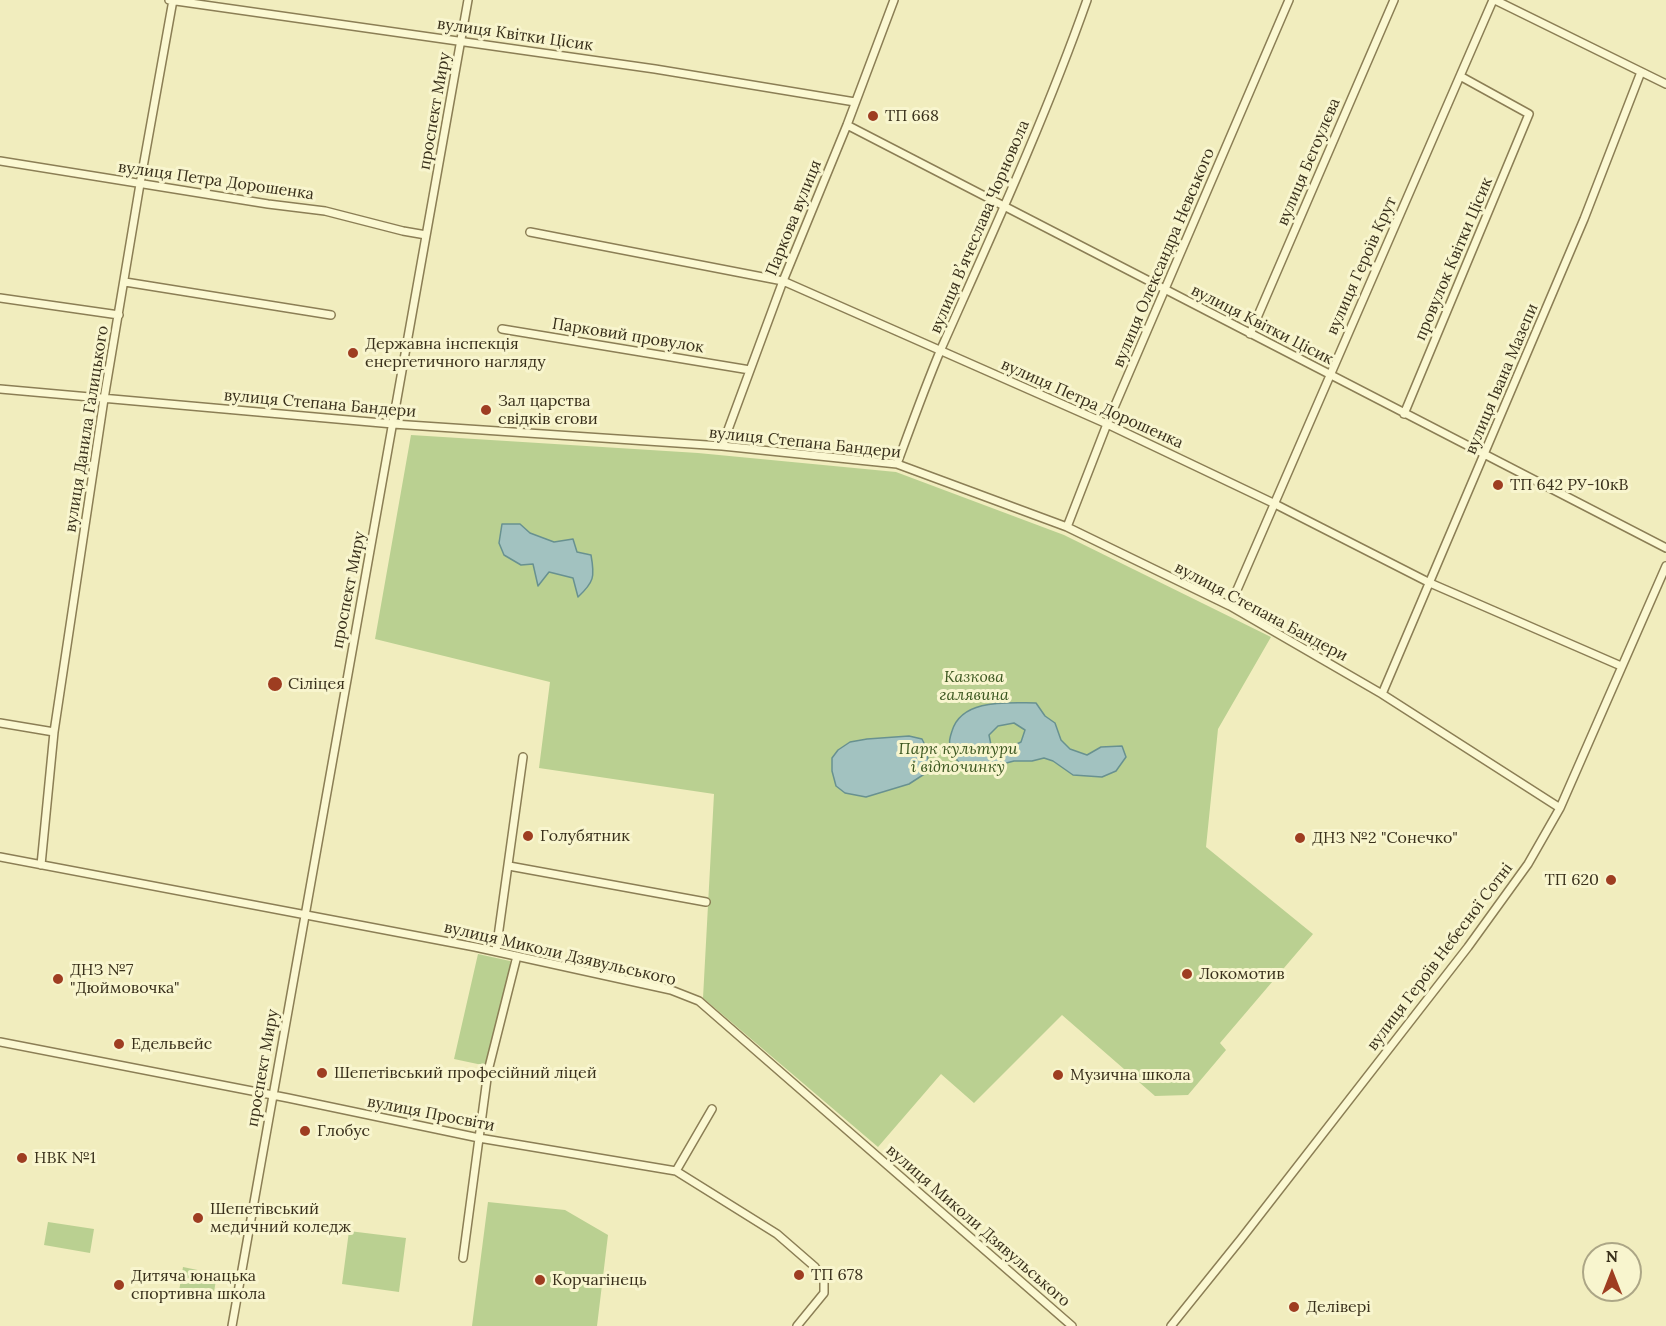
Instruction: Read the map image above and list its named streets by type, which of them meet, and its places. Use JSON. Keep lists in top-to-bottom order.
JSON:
{
  "streets": {
    "street": [
      "вулиця Квітки Цісик",
      "проспект Миру",
      "вулиця Бєгоулєва",
      "вулиця Петра Дорошенка",
      "Паркова вулиця",
      "вулиця Вʼячеслава Чорновола",
      "вулиця Олександра Невського",
      "провулок Квітки Цісик",
      "вулиця Героїв Крут",
      "Парковий провулок",
      "вулиця Івана Мазепи",
      "вулиця Степана Бандери",
      "вулиця Данила Галицького",
      "вулиця Миколи Дзявульського",
      "вулиця Героїв Небесної Сотні",
      "вулиця Просвіти"
    ]
  },
  "crossings": [
    ["вулиця Квітки Цісик", "проспект Миру"],
    ["вулиця Квітки Цісик", "вулиця Бєгоулєва"],
    ["вулиця Квітки Цісик", "Паркова вулиця"],
    ["вулиця Квітки Цісик", "вулиця Вʼячеслава Чорновола"],
    ["вулиця Квітки Цісик", "вулиця Олександра Невського"],
    ["вулиця Квітки Цісик", "провулок Квітки Цісик"],
    ["вулиця Квітки Цісик", "вулиця Героїв Крут"],
    ["вулиця Квітки Цісик", "вулиця Івана Мазепи"],
    ["вулиця Квітки Цісик", "вулиця Данила Галицького"],
    ["проспект Миру", "вулиця Петра Дорошенка"],
    ["проспект Миру", "вулиця Степана Бандери"],
    ["проспект Миру", "вулиця Миколи Дзявульського"],
    ["проспект Миру", "вулиця Просвіти"],
    ["вулиця Петра Дорошенка", "Паркова вулиця"],
    ["вулиця Петра Дорошенка", "вулиця Вʼячеслава Чорновола"],
    ["вулиця Петра Дорошенка", "вулиця Олександра Невського"],
    ["вулиця Петра Дорошенка", "вулиця Героїв Крут"],
    ["вулиця Петра Дорошенка", "вулиця Івана Мазепи"],
    ["вулиця Петра Дорошенка", "вулиця Данила Галицького"],
    ["вулиця Петра Дорошенка", "вулиця Героїв Небесної Сотні"],
    ["Паркова вулиця", "Парковий провулок"],
    ["Паркова вулиця", "вулиця Степана Бандери"],
    ["вулиця Вʼячеслава Чорновола", "вулиця Степана Бандери"],
    ["вулиця Олександра Невського", "вулиця Степана Бандери"],
    ["провулок Квітки Цісик", "вулиця Героїв Крут"],
    ["вулиця Героїв Крут", "вулиця Степана Бандери"],
    ["вулиця Івана Мазепи", "вулиця Степана Бандери"],
    ["вулиця Степана Бандери", "вулиця Данила Галицького"],
    ["вулиця Степана Бандери", "вулиця Героїв Небесної Сотні"],
    ["вулиця Данила Галицького", "вулиця Миколи Дзявульського"]
  ],
  "parks": ["Казкова галявина", "Парк культури і відпочинку"],
  "places": [
    "ТП 668",
    "Державна інспекція енергетичного нагляду",
    "Зал царства свідків єгови",
    "ТП 642 РУ-10кВ",
    "Сіліцея",
    "Голубятник",
    "ДНЗ №2 \"Сонечко\"",
    "ТП 620",
    "Локомотив",
    "ДНЗ №7 \"Дюймовочка\"",
    "Едельвейс",
    "Шепетівський професійний ліцей",
    "Музична школа",
    "Глобус",
    "НВК №1",
    "Шепетівський медичний коледж",
    "ТП 678",
    "Корчагінець",
    "Дитяча юнацька спортивна школа",
    "Делівері"
  ],
  "north": "top"
}
